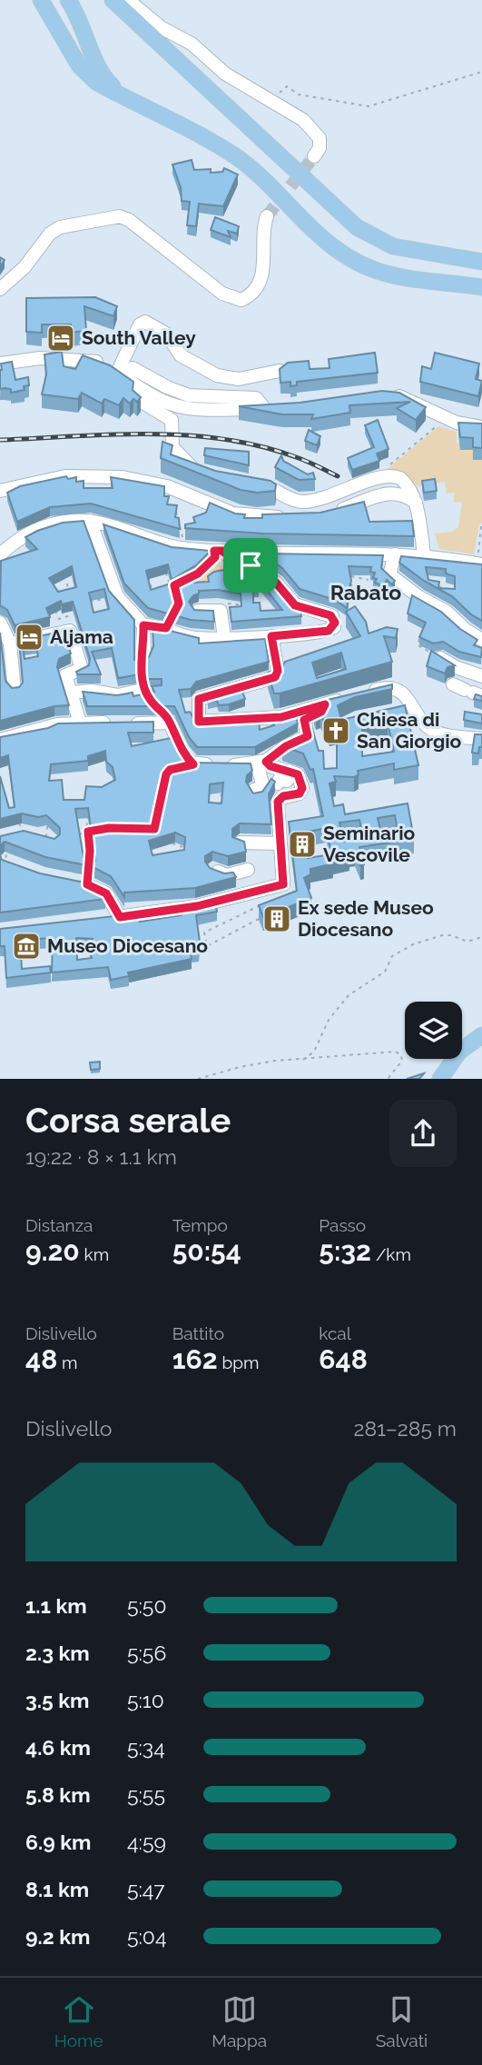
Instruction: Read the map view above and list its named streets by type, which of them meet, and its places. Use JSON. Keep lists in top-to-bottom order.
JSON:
{
  "districts": ["Rabato"],
  "places": {
    "hotel": ["South Valley", "Aljama"],
    "church": ["Chiesa di San Giorgio"],
    "building": ["Seminario Vescovile", "Ex sede Museo Diocesano"],
    "museum": ["Museo Diocesano"]
  },
  "page": {
    "heading": ["Corsa serale", "19:22 · 8 × 1.1 km"],
    "stats": [
      ["Distanza", "9.20 km"],
      ["Tempo", "50:54"],
      ["Passo", "5:32 /km"],
      ["Dislivello", "48 m"],
      ["Battito", "162 bpm"],
      ["kcal", "648"]
    ],
    "chart": ["Dislivello", "281–285 m"],
    "list": [
      {
        "name": "1.1 km",
        "note": "5:50"
      },
      {
        "name": "2.3 km",
        "note": "5:56"
      },
      {
        "name": "3.5 km",
        "note": "5:10"
      },
      {
        "name": "4.6 km",
        "note": "5:34"
      },
      {
        "name": "5.8 km",
        "note": "5:55"
      },
      {
        "name": "6.9 km",
        "note": "4:59"
      },
      {
        "name": "8.1 km",
        "note": "5:47"
      },
      {
        "name": "9.2 km",
        "note": "5:04"
      }
    ],
    "tabs": ["Home", "Mappa", "Salvati"]
  }
}
